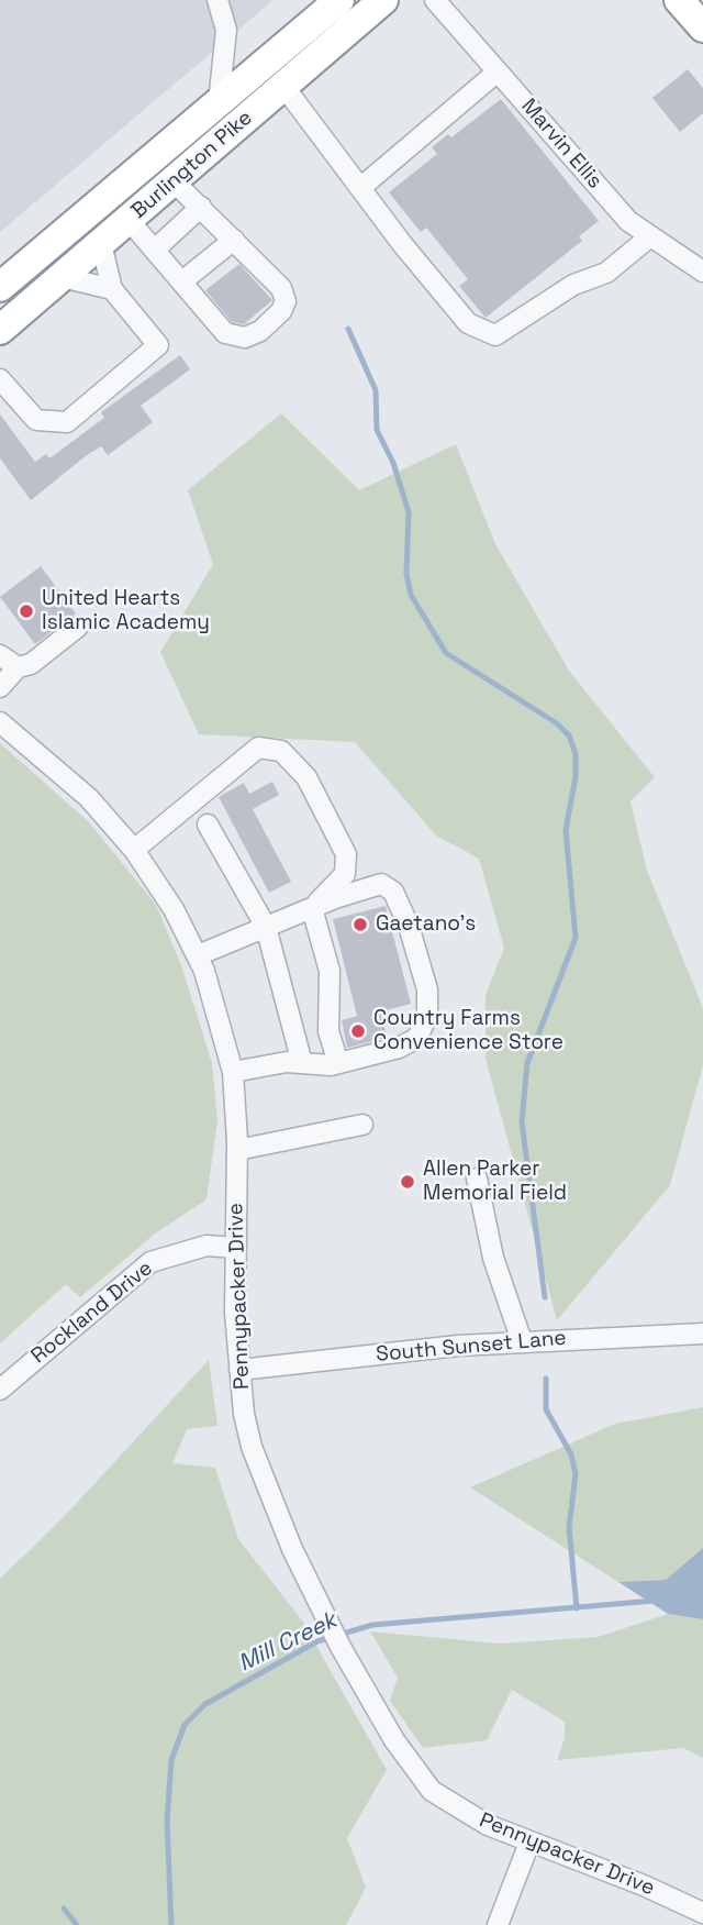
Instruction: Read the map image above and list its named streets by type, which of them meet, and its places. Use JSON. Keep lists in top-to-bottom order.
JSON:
{
  "streets": {
    "highway": ["Burlington Pike"],
    "street": [
      "Marvin Ellis",
      "Pennypacker Drive",
      "Rockland Drive",
      "South Sunset Lane"
    ]
  },
  "crossings": [
    ["Pennypacker Drive", "Rockland Drive"],
    ["Pennypacker Drive", "South Sunset Lane"]
  ],
  "water": ["Mill Creek"],
  "places": [
    "United Hearts Islamic Academy",
    "Gaetano's",
    "Country Farms Convenience Store",
    "Allen Parker Memorial Field"
  ]
}
